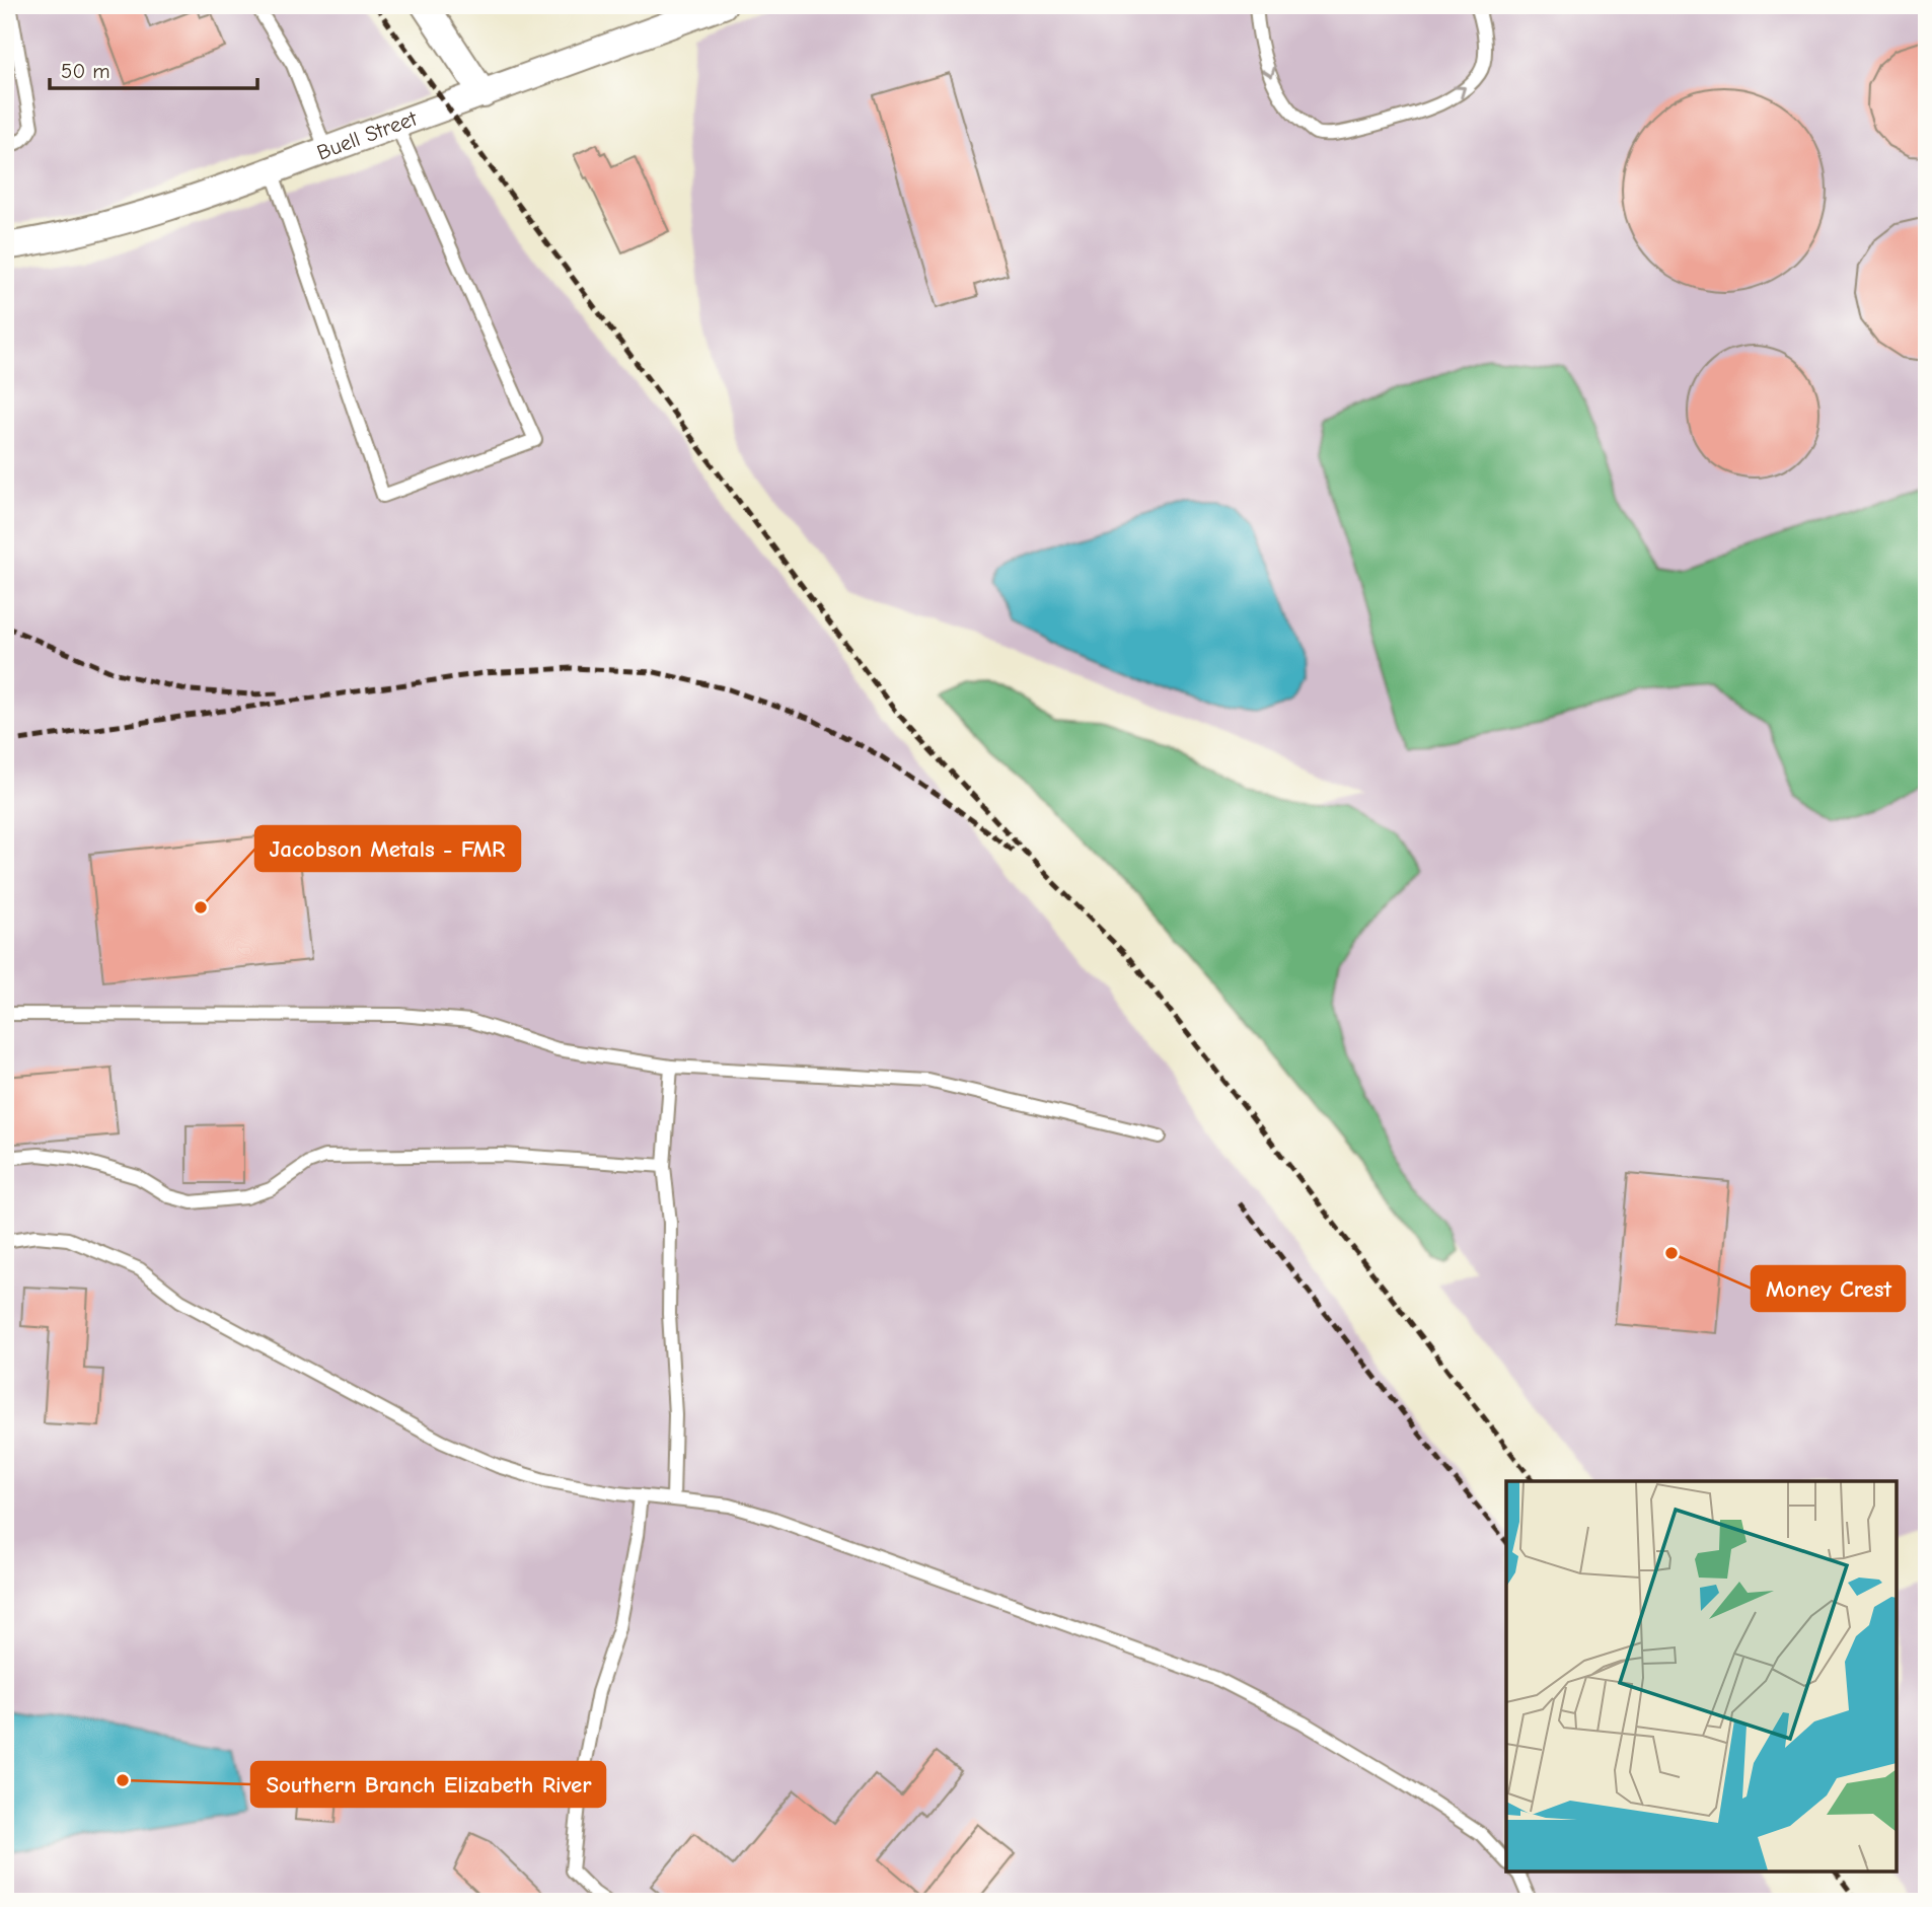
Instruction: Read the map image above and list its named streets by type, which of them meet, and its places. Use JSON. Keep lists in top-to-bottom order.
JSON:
{
  "streets": {
    "street": ["Buell Street"]
  },
  "places": ["Jacobson Metals - FMR", "Money Crest", "Southern Branch Elizabeth River"],
  "scale_bar": "50 m"
}
